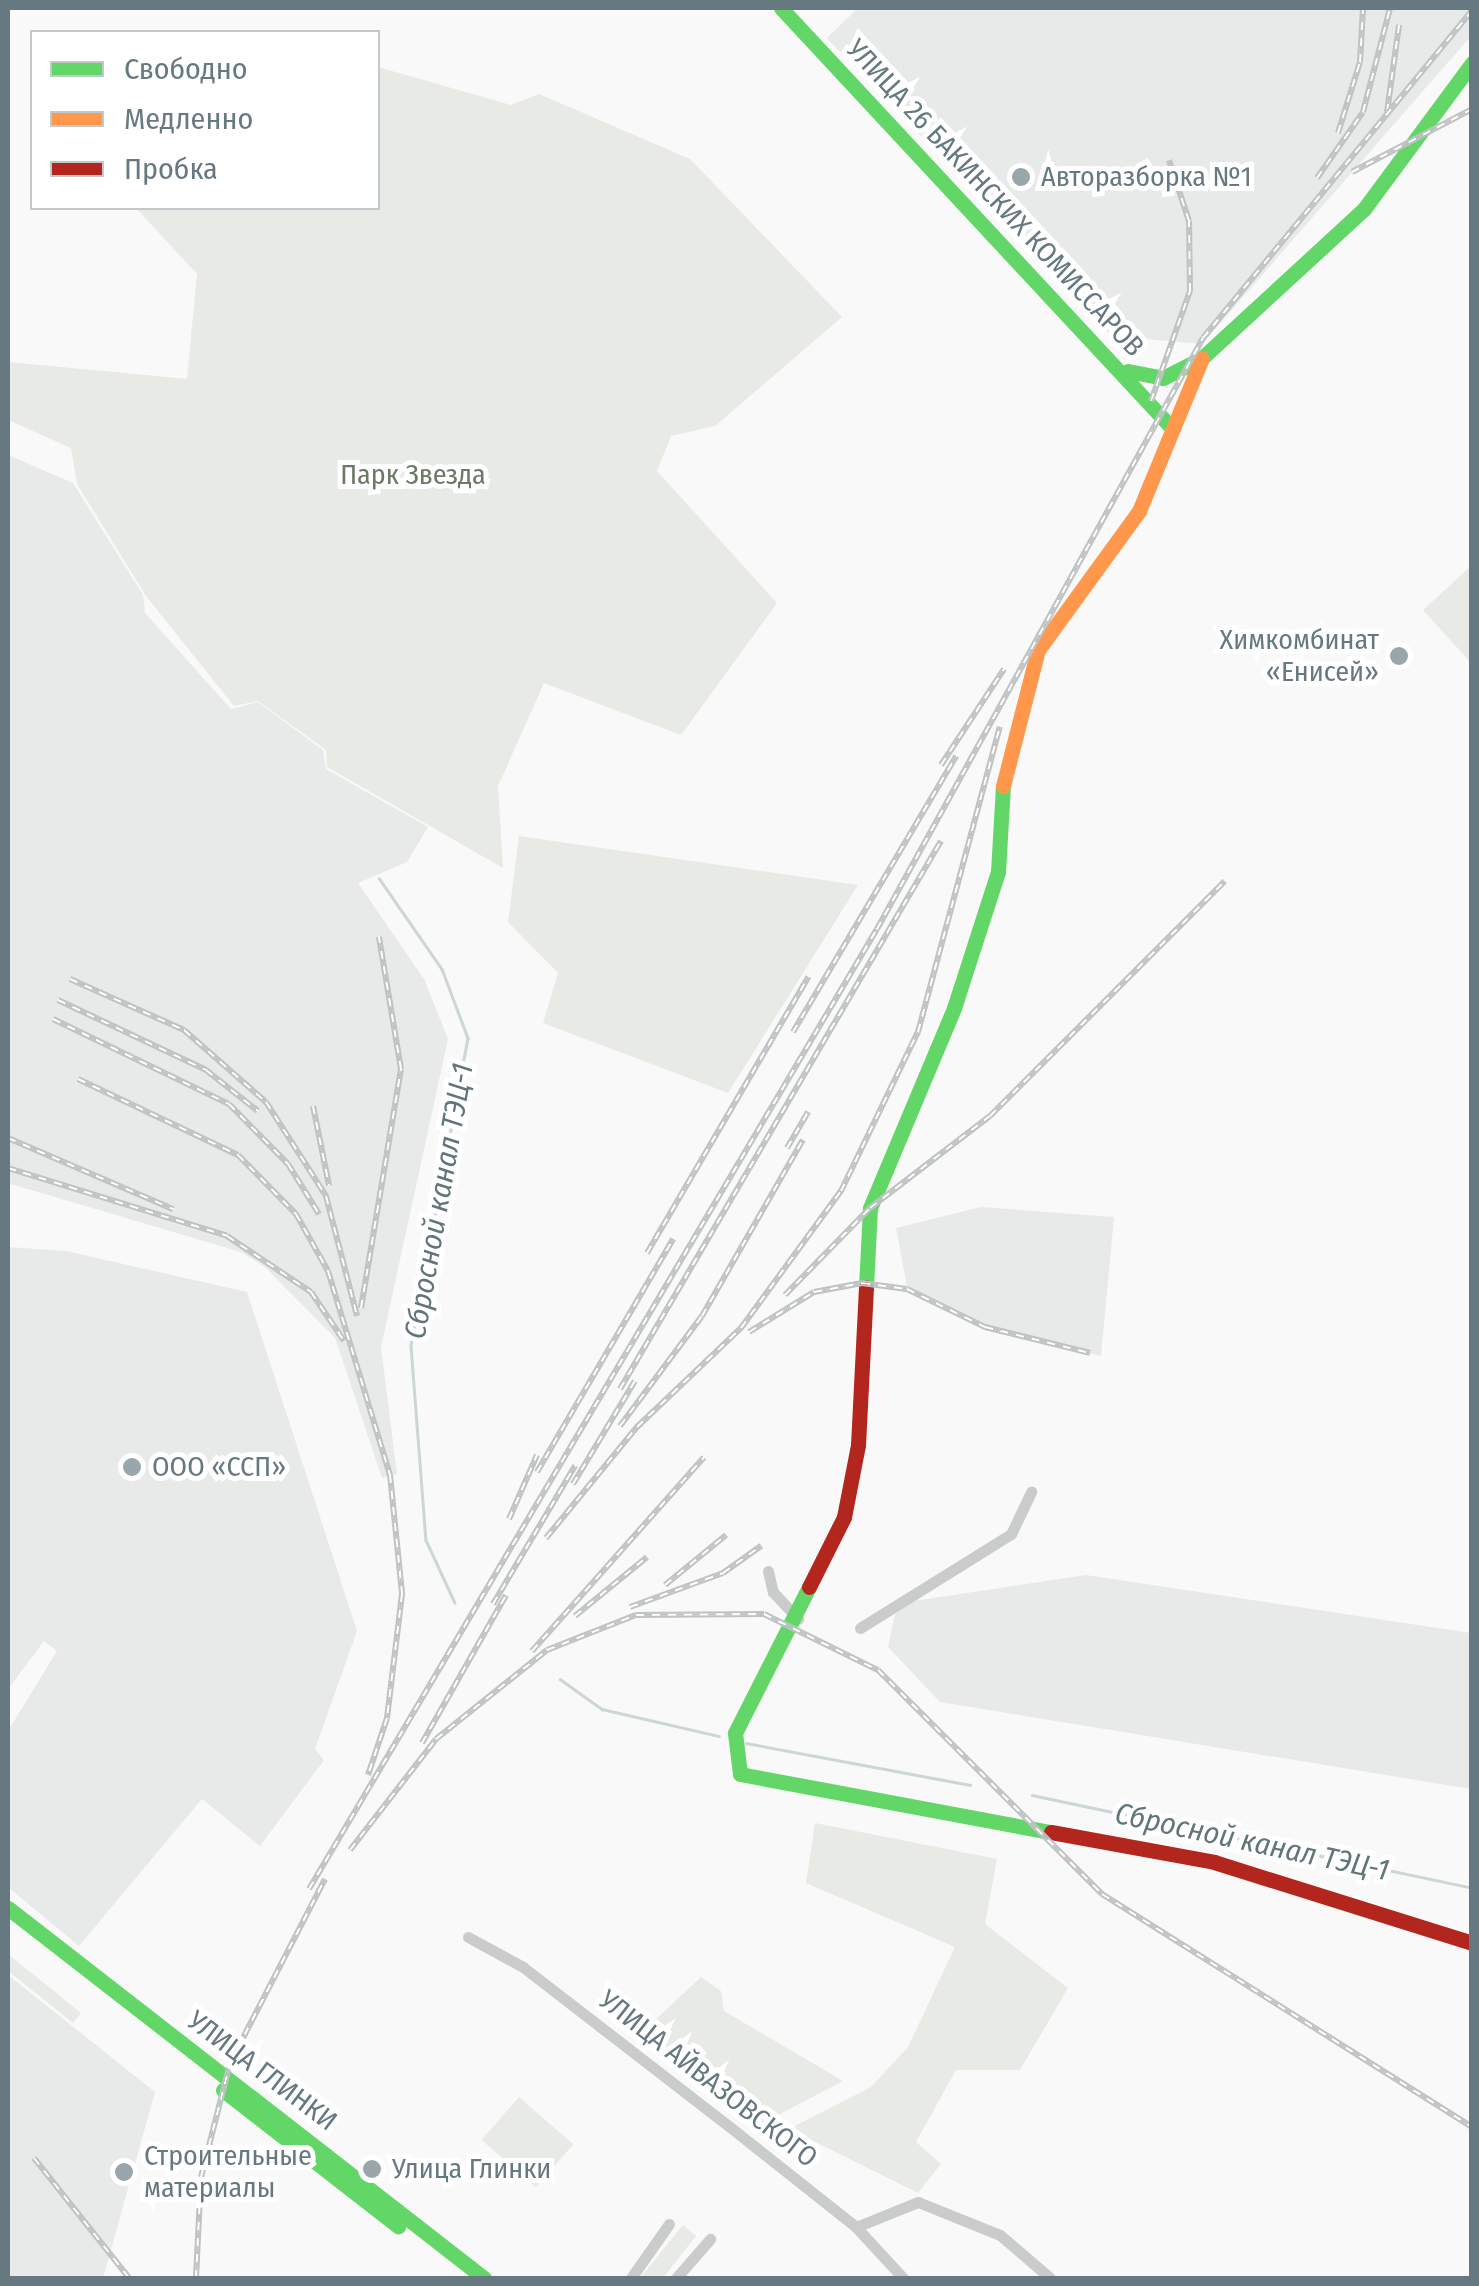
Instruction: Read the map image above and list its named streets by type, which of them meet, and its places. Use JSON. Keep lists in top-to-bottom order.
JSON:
{
  "streets": {
    "main road": ["УЛИЦА 26 БАКИНСКИХ КОМИССАРОВ", "УЛИЦА ГЛИНКИ"],
    "street": ["УЛИЦА АЙВАЗОВСКОГО"]
  },
  "water": ["Сбросной канал ТЭЦ-1"],
  "parks": ["Парк Звезда"],
  "places": [
    "Авторазборка №1",
    "Химкомбинат «Енисей»",
    "ООО «ССП»",
    "Улица Глинки",
    "Строительные материалы"
  ],
  "legend": ["Свободно", "Медленно", "Пробка"]
}
